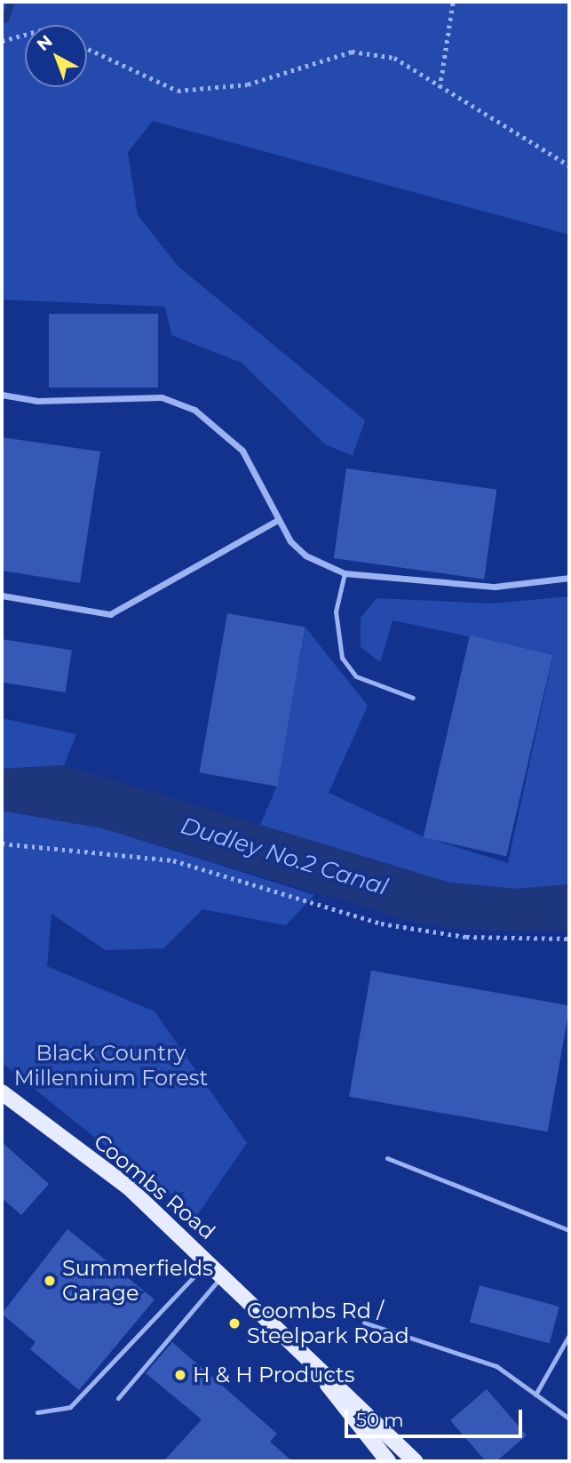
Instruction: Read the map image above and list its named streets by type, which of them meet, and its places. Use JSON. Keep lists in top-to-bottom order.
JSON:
{
  "streets": {
    "main road": ["Coombs Road"]
  },
  "water": ["Dudley No.2 Canal"],
  "parks": ["Black Country Millennium Forest"],
  "places": ["Summerfields Garage", "Coombs Rd / Steelpark Road", "H & H Products"],
  "scale_bar": "50 m",
  "north": "top left"
}
